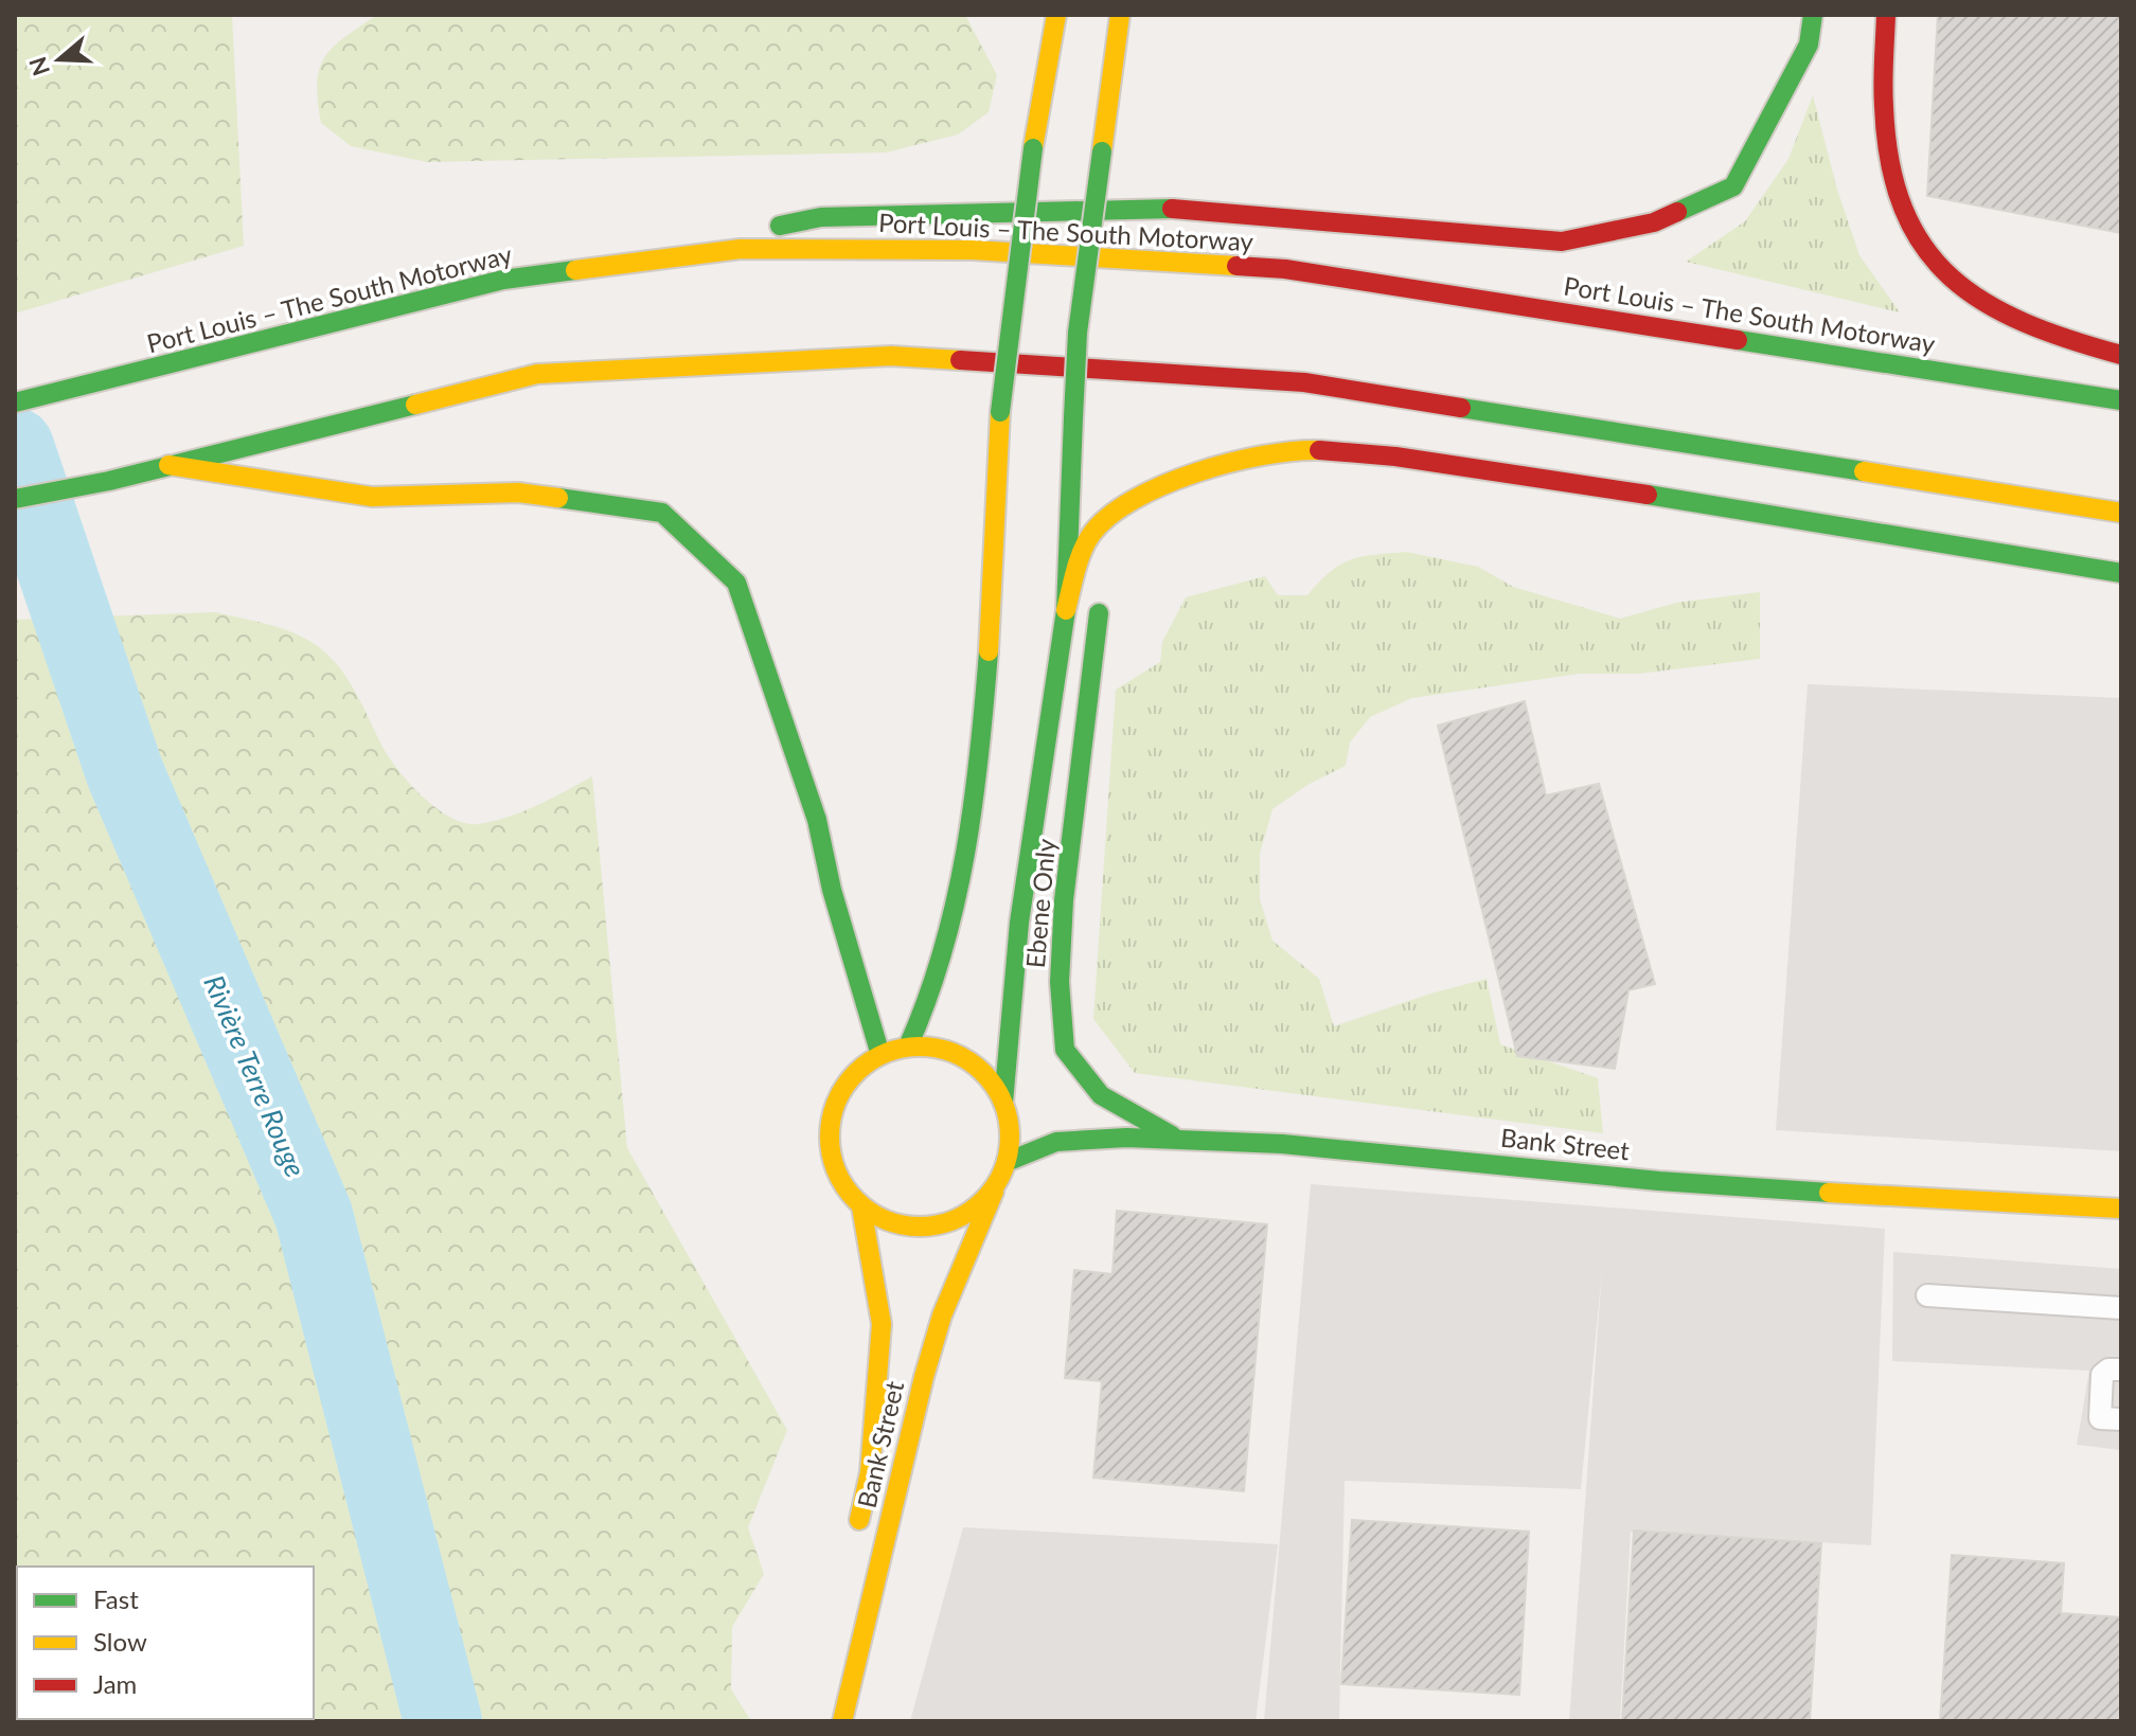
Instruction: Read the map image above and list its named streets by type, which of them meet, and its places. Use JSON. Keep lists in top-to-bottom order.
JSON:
{
  "streets": {
    "main road": ["Port Louis – The South Motorway", "Ebene Only", "Bank Street"]
  },
  "crossings": [
    ["Ebene Only", "Bank Street"]
  ],
  "water": ["Rivière Terre Rouge"],
  "legend": ["Fast", "Slow", "Jam"],
  "north": "left"
}
